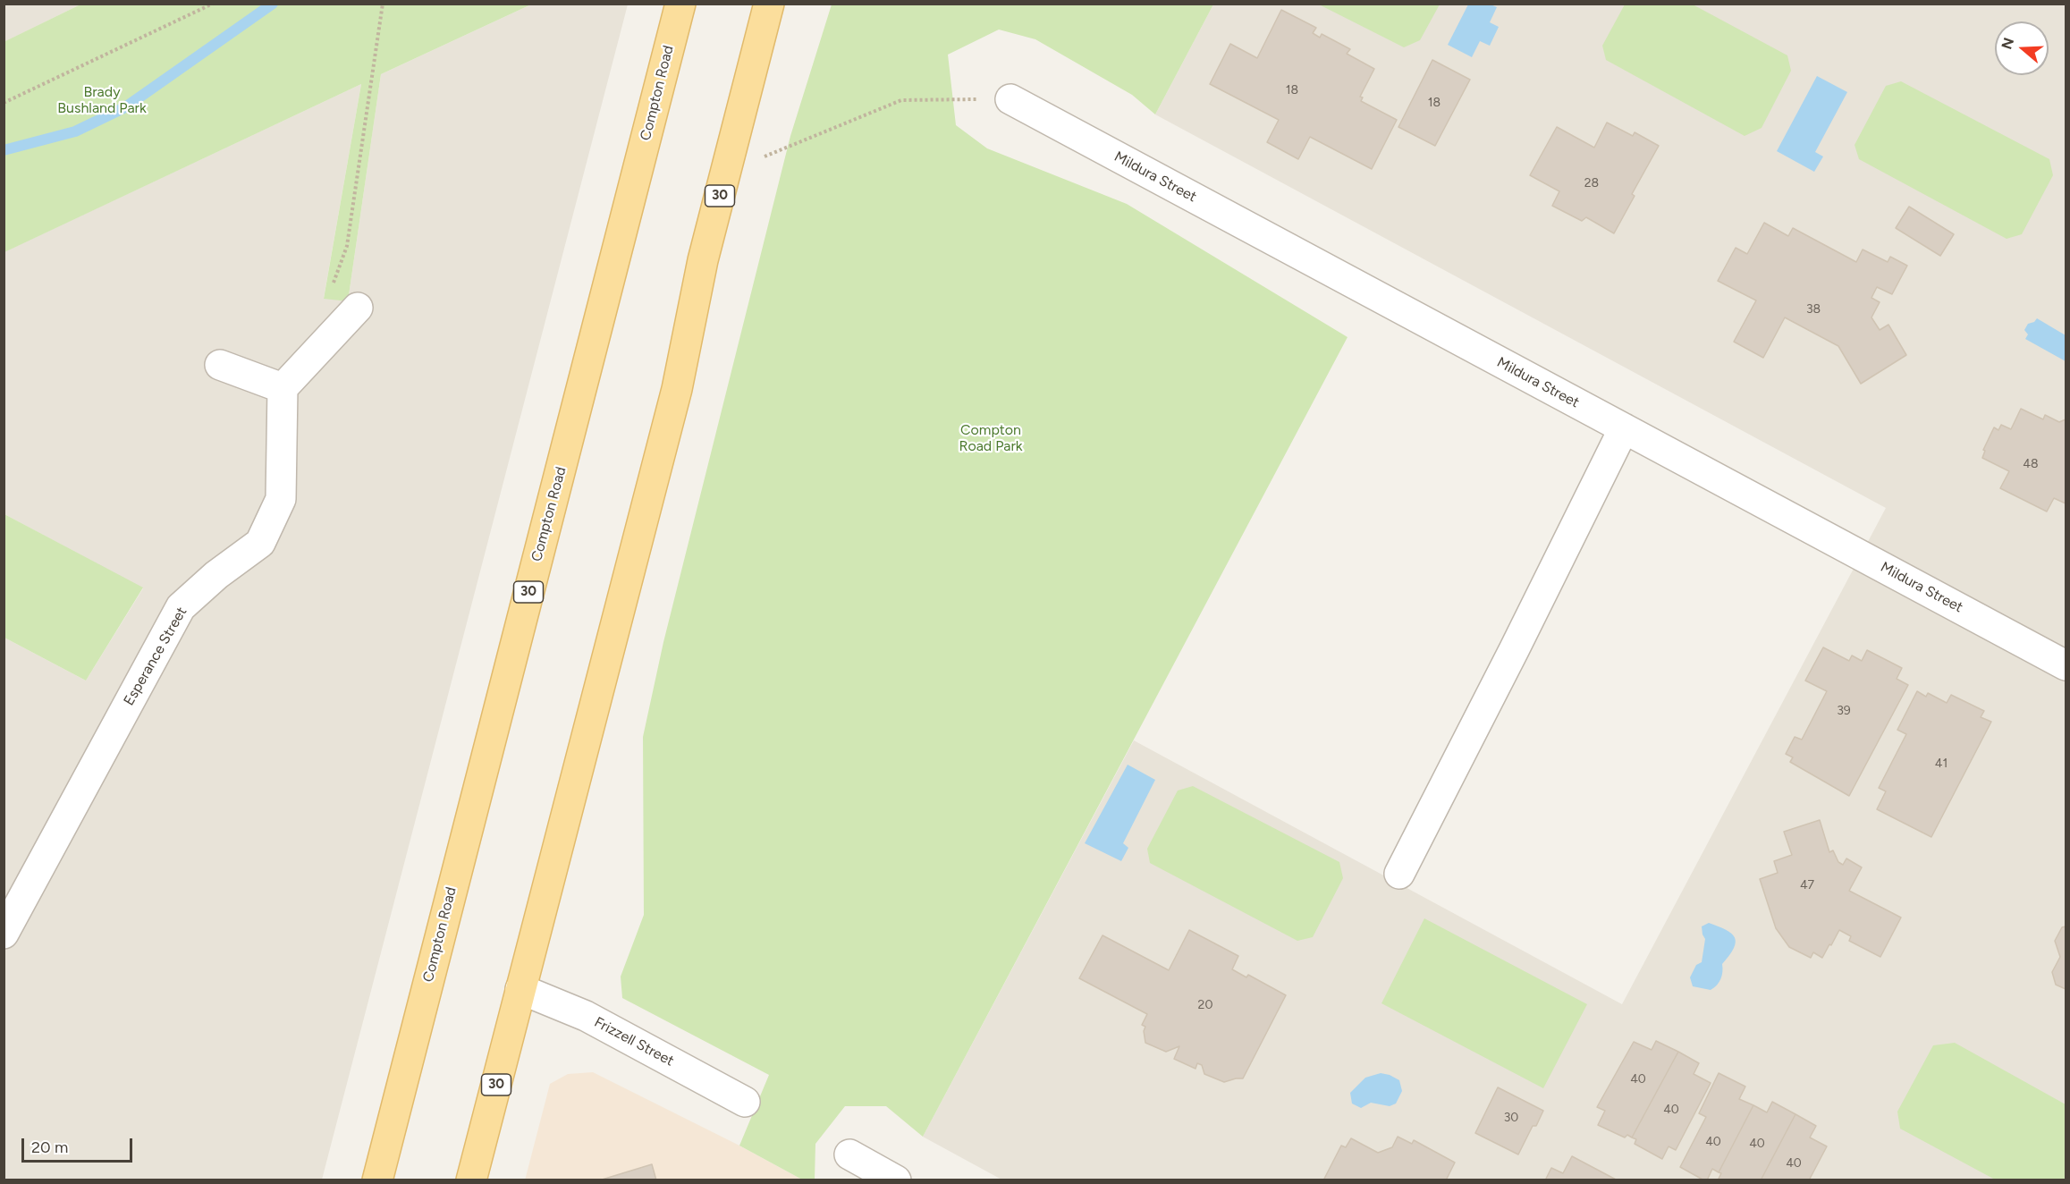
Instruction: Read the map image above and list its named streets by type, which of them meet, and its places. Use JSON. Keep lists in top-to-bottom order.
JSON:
{
  "streets": {
    "main road": ["Compton Road", "30"],
    "street": ["Mildura Street", "Esperance Street", "Frizzell Street"]
  },
  "crossings": [
    ["30", "Frizzell Street"]
  ],
  "parks": ["Brady Bushland Park", "Compton Road Park"],
  "house_numbers": [
    "18",
    "18",
    "28",
    "38",
    "48",
    "39",
    "41",
    "47",
    "20",
    "40",
    "40",
    "30",
    "40",
    "40",
    "40"
  ],
  "scale_bar": "20 m",
  "north": "left"
}
